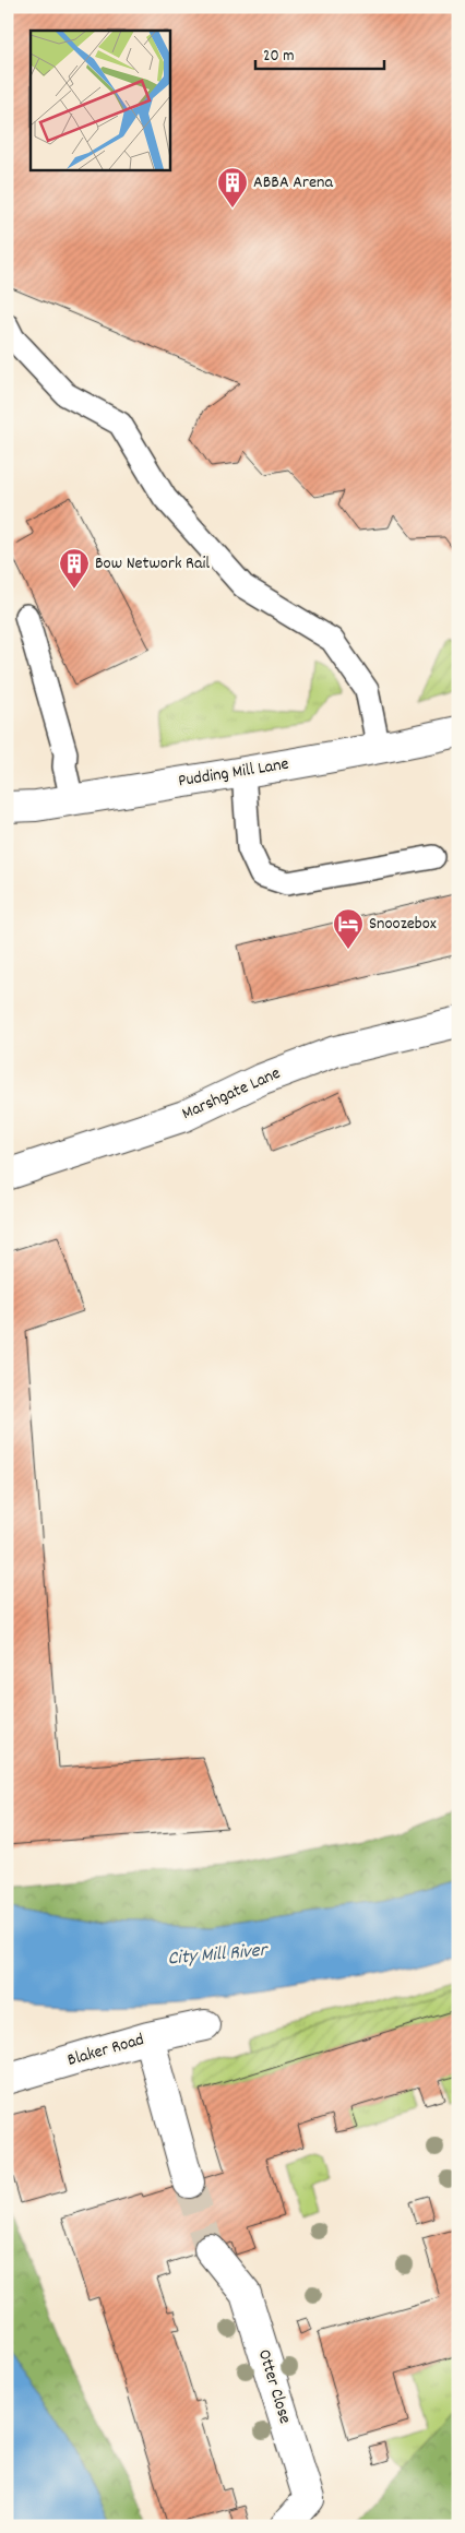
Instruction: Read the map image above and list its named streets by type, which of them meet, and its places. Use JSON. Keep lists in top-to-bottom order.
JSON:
{
  "streets": {
    "street": [
      "Pudding Mill Lane",
      "Marshgate Lane",
      "Blaker Road",
      "Otter Close"
    ]
  },
  "water": ["City Mill River"],
  "places": {
    "building": ["ABBA Arena", "Bow Network Rail"],
    "hotel": ["Snoozebox"]
  },
  "scale_bar": "20 m"
}
